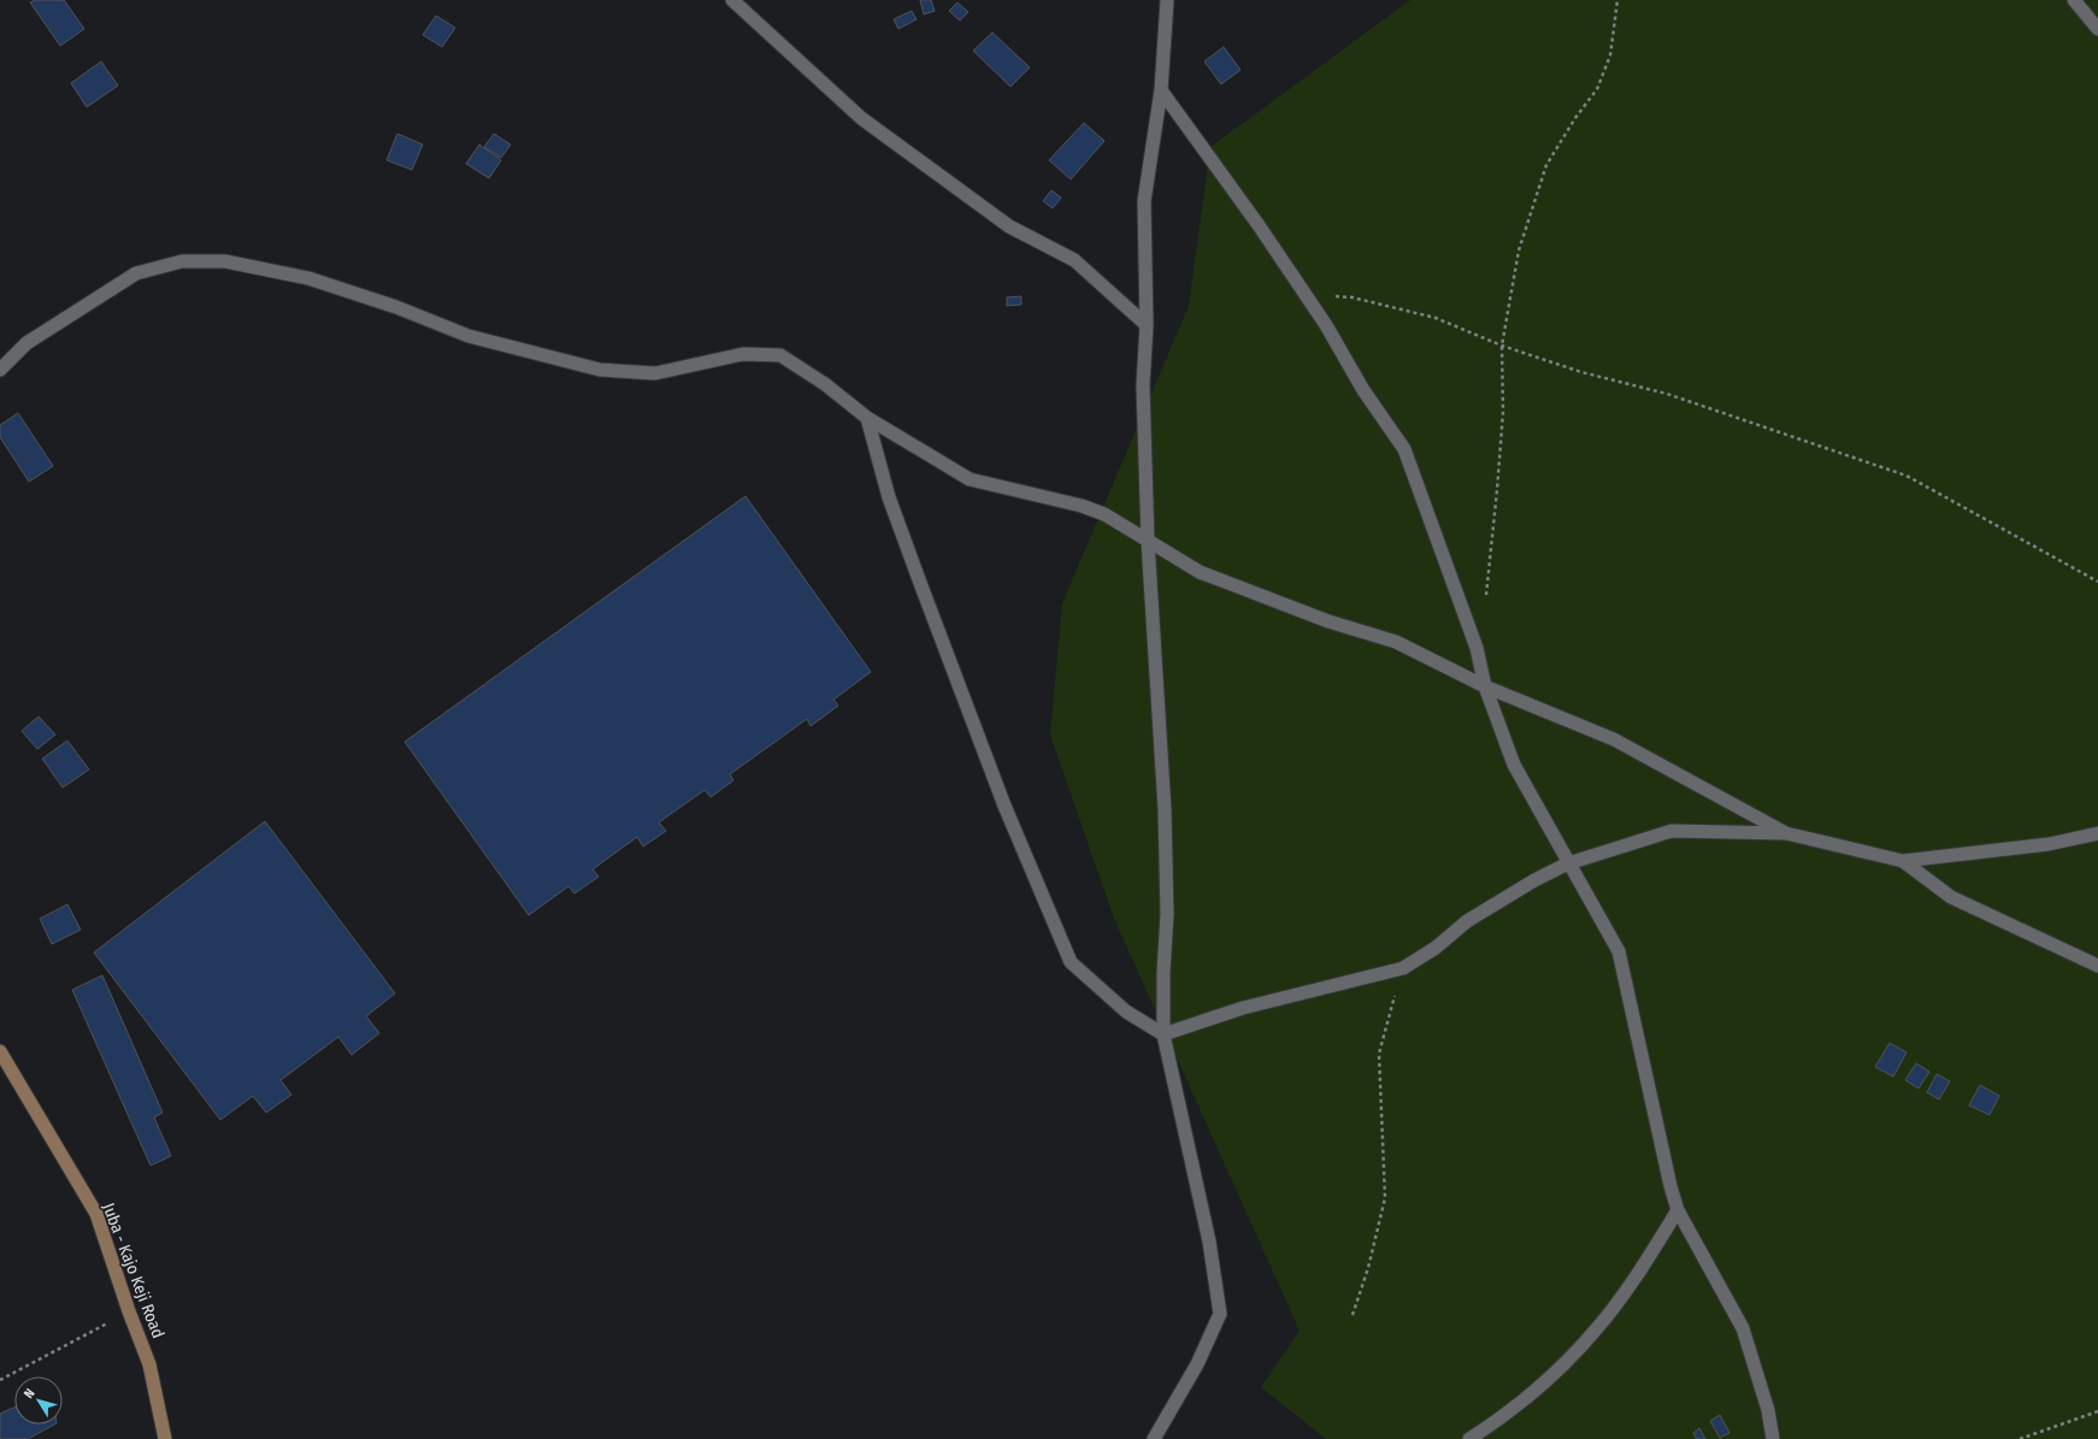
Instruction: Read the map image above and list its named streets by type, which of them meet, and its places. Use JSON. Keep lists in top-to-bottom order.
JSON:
{
  "streets": {
    "main road": ["Juba - Kajo Keji Road"]
  },
  "north": "top left"
}
